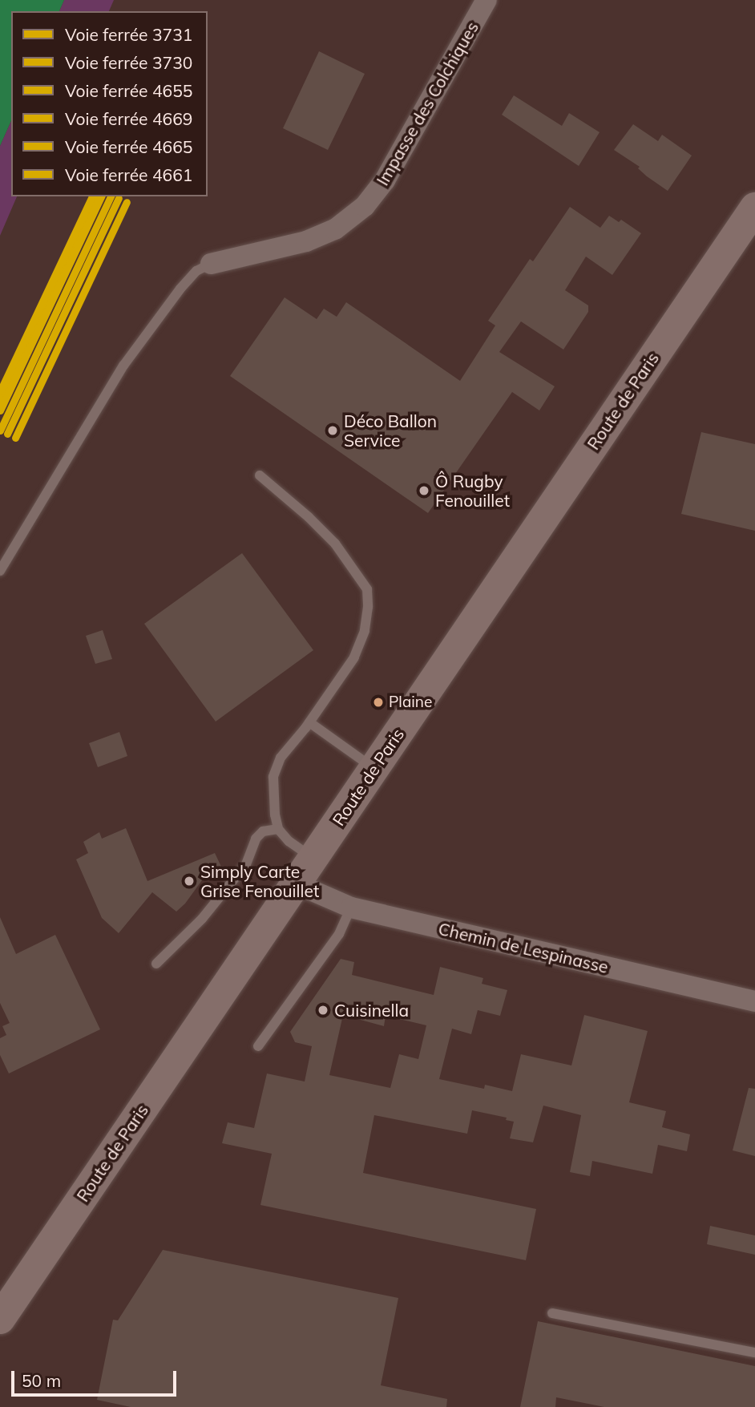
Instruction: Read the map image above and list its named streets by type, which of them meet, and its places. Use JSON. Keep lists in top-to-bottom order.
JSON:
{
  "streets": {
    "main road": ["Route de Paris"],
    "street": ["Impasse des Colchiques", "Chemin de Lespinasse"]
  },
  "crossings": [
    ["Route de Paris", "Chemin de Lespinasse"]
  ],
  "places": [
    "Déco Ballon Service",
    "Ô Rugby Fenouillet",
    "Plaine",
    "Simply Carte Grise Fenouillet",
    "Cuisinella"
  ],
  "lines": [
    "rail line 3731",
    "rail line 3730",
    "rail line 4669",
    "rail line 4661",
    "rail line 4655",
    "rail line 4665"
  ],
  "legend": [
    "Voie ferrée 3731",
    "Voie ferrée 3730",
    "Voie ferrée 4655",
    "Voie ferrée 4669",
    "Voie ferrée 4665",
    "Voie ferrée 4661"
  ],
  "scale_bar": "50 m"
}
